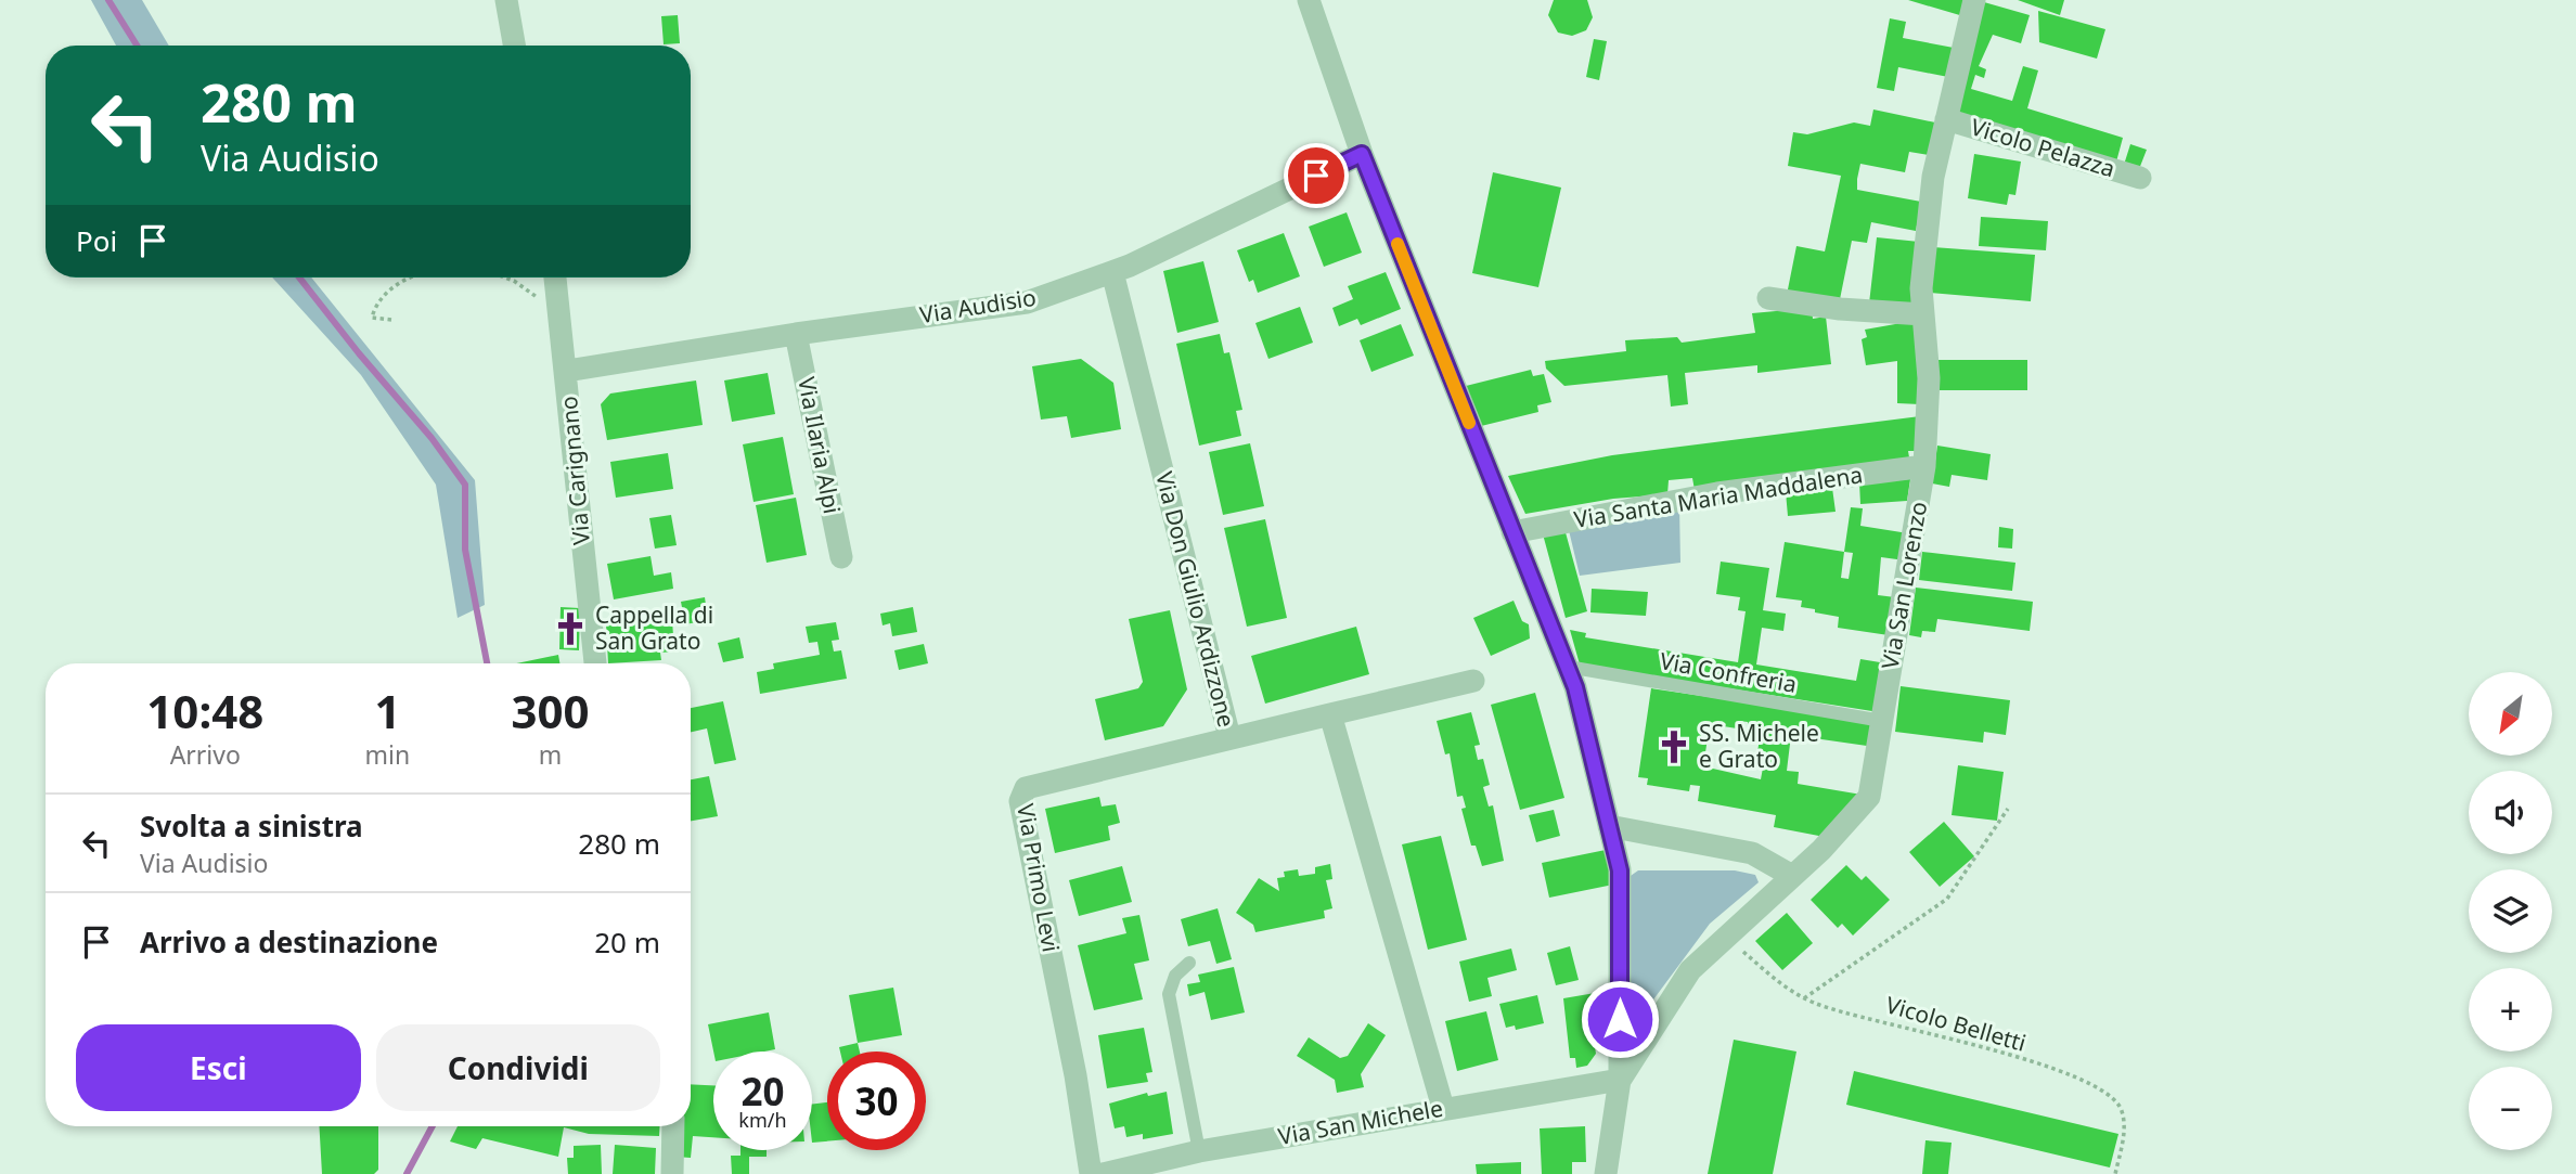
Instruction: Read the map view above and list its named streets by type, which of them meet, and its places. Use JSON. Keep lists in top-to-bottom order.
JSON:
{
  "streets": {
    "street": [
      "Vicolo Pelazza",
      "Via Audisio",
      "Via Ilaria Alpi",
      "Via Carignano",
      "Via Santa Maria Maddalena",
      "Via San Lorenzo",
      "Via Don Giulio Ardizzone",
      "Via Primo Levi",
      "Via San Michele"
    ],
    "lane": ["Via Confreria"],
    "path": ["Vicolo Belletti"]
  },
  "crossings": [
    ["Vicolo Pelazza", "Via San Lorenzo"],
    ["Via Audisio", "Via Ilaria Alpi"],
    ["Via Audisio", "Via Carignano"],
    ["Via Audisio", "Via Don Giulio Ardizzone"],
    ["Via Santa Maria Maddalena", "Via San Lorenzo"],
    ["Via San Lorenzo", "Via Confreria"],
    ["Via San Lorenzo", "Vicolo Belletti"],
    ["Via San Lorenzo", "Via San Michele"],
    ["Via Don Giulio Ardizzone", "Via Primo Levi"]
  ],
  "places": {
    "church": ["Cappella di San Grato", "SS. Michele e Grato"]
  },
  "north": "bottom left",
  "page": {
    "turn": ["280 m", "Via Audisio"],
    "then": "Poi",
    "eta": [
      "10:48",
      "Arrivo",
      "1",
      "min",
      "300",
      "m"
    ],
    "map_buttons": ["+", "−"],
    "list": [
      {
        "name": "Svolta a sinistra",
        "note": "Via Audisio",
        "value": "280 m"
      },
      {
        "name": "Arrivo a destinazione",
        "value": "20 m"
      }
    ],
    "buttons": ["Esci", "Condividi"],
    "speed": "20 km/h",
    "limit": "30"
  }
}
